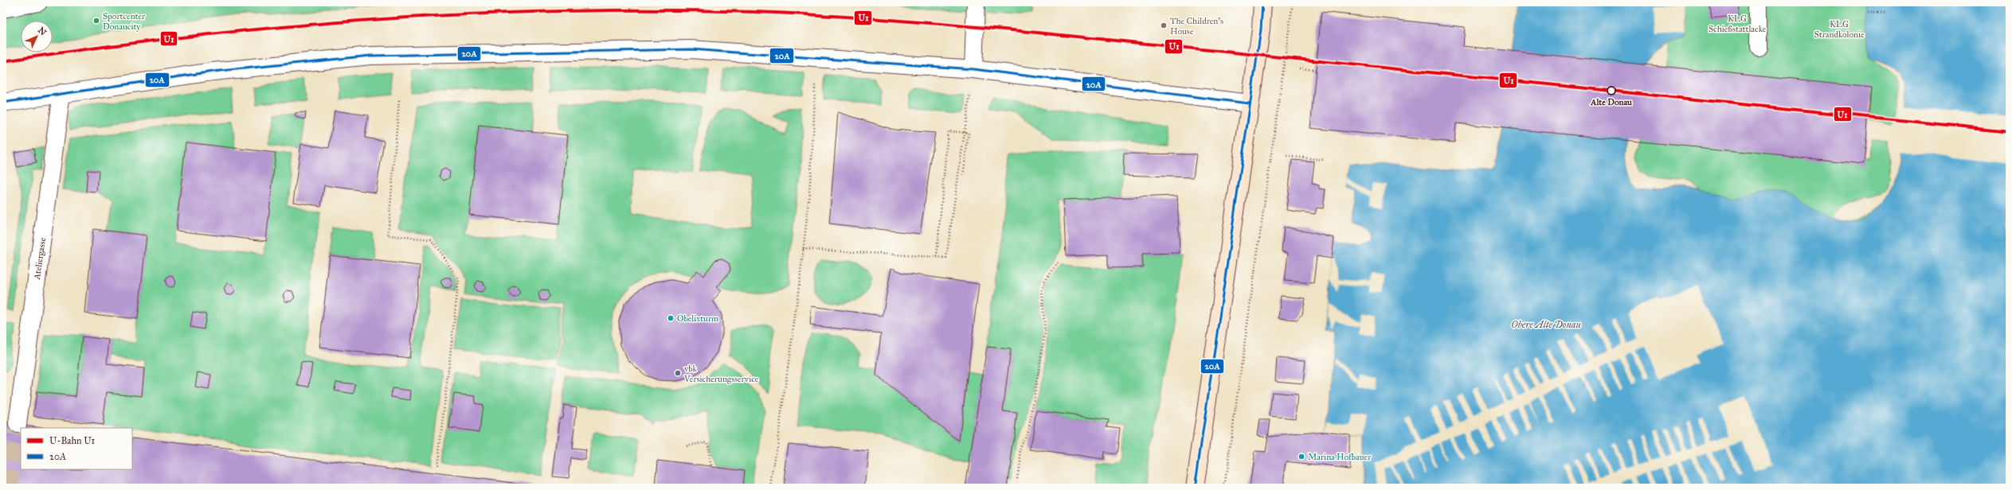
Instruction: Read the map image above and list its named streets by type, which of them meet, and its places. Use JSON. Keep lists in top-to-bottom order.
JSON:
{
  "streets": {
    "street": ["Ateliergasse"]
  },
  "water": ["Obere Alte Donau"],
  "parks": ["KLG Schießstattlacke", "KLG Strandkolonie"],
  "places": [
    "Sportcenter Donaucity",
    "The Children’s House",
    "Alte Donau",
    "Obelixturm",
    "vbk Versicherungsservice",
    "Marina Hofbauer"
  ],
  "lines": ["transit line 20A", "metro line U1"],
  "legend": ["U-Bahn U1", "20A"],
  "north": "top right"
}
